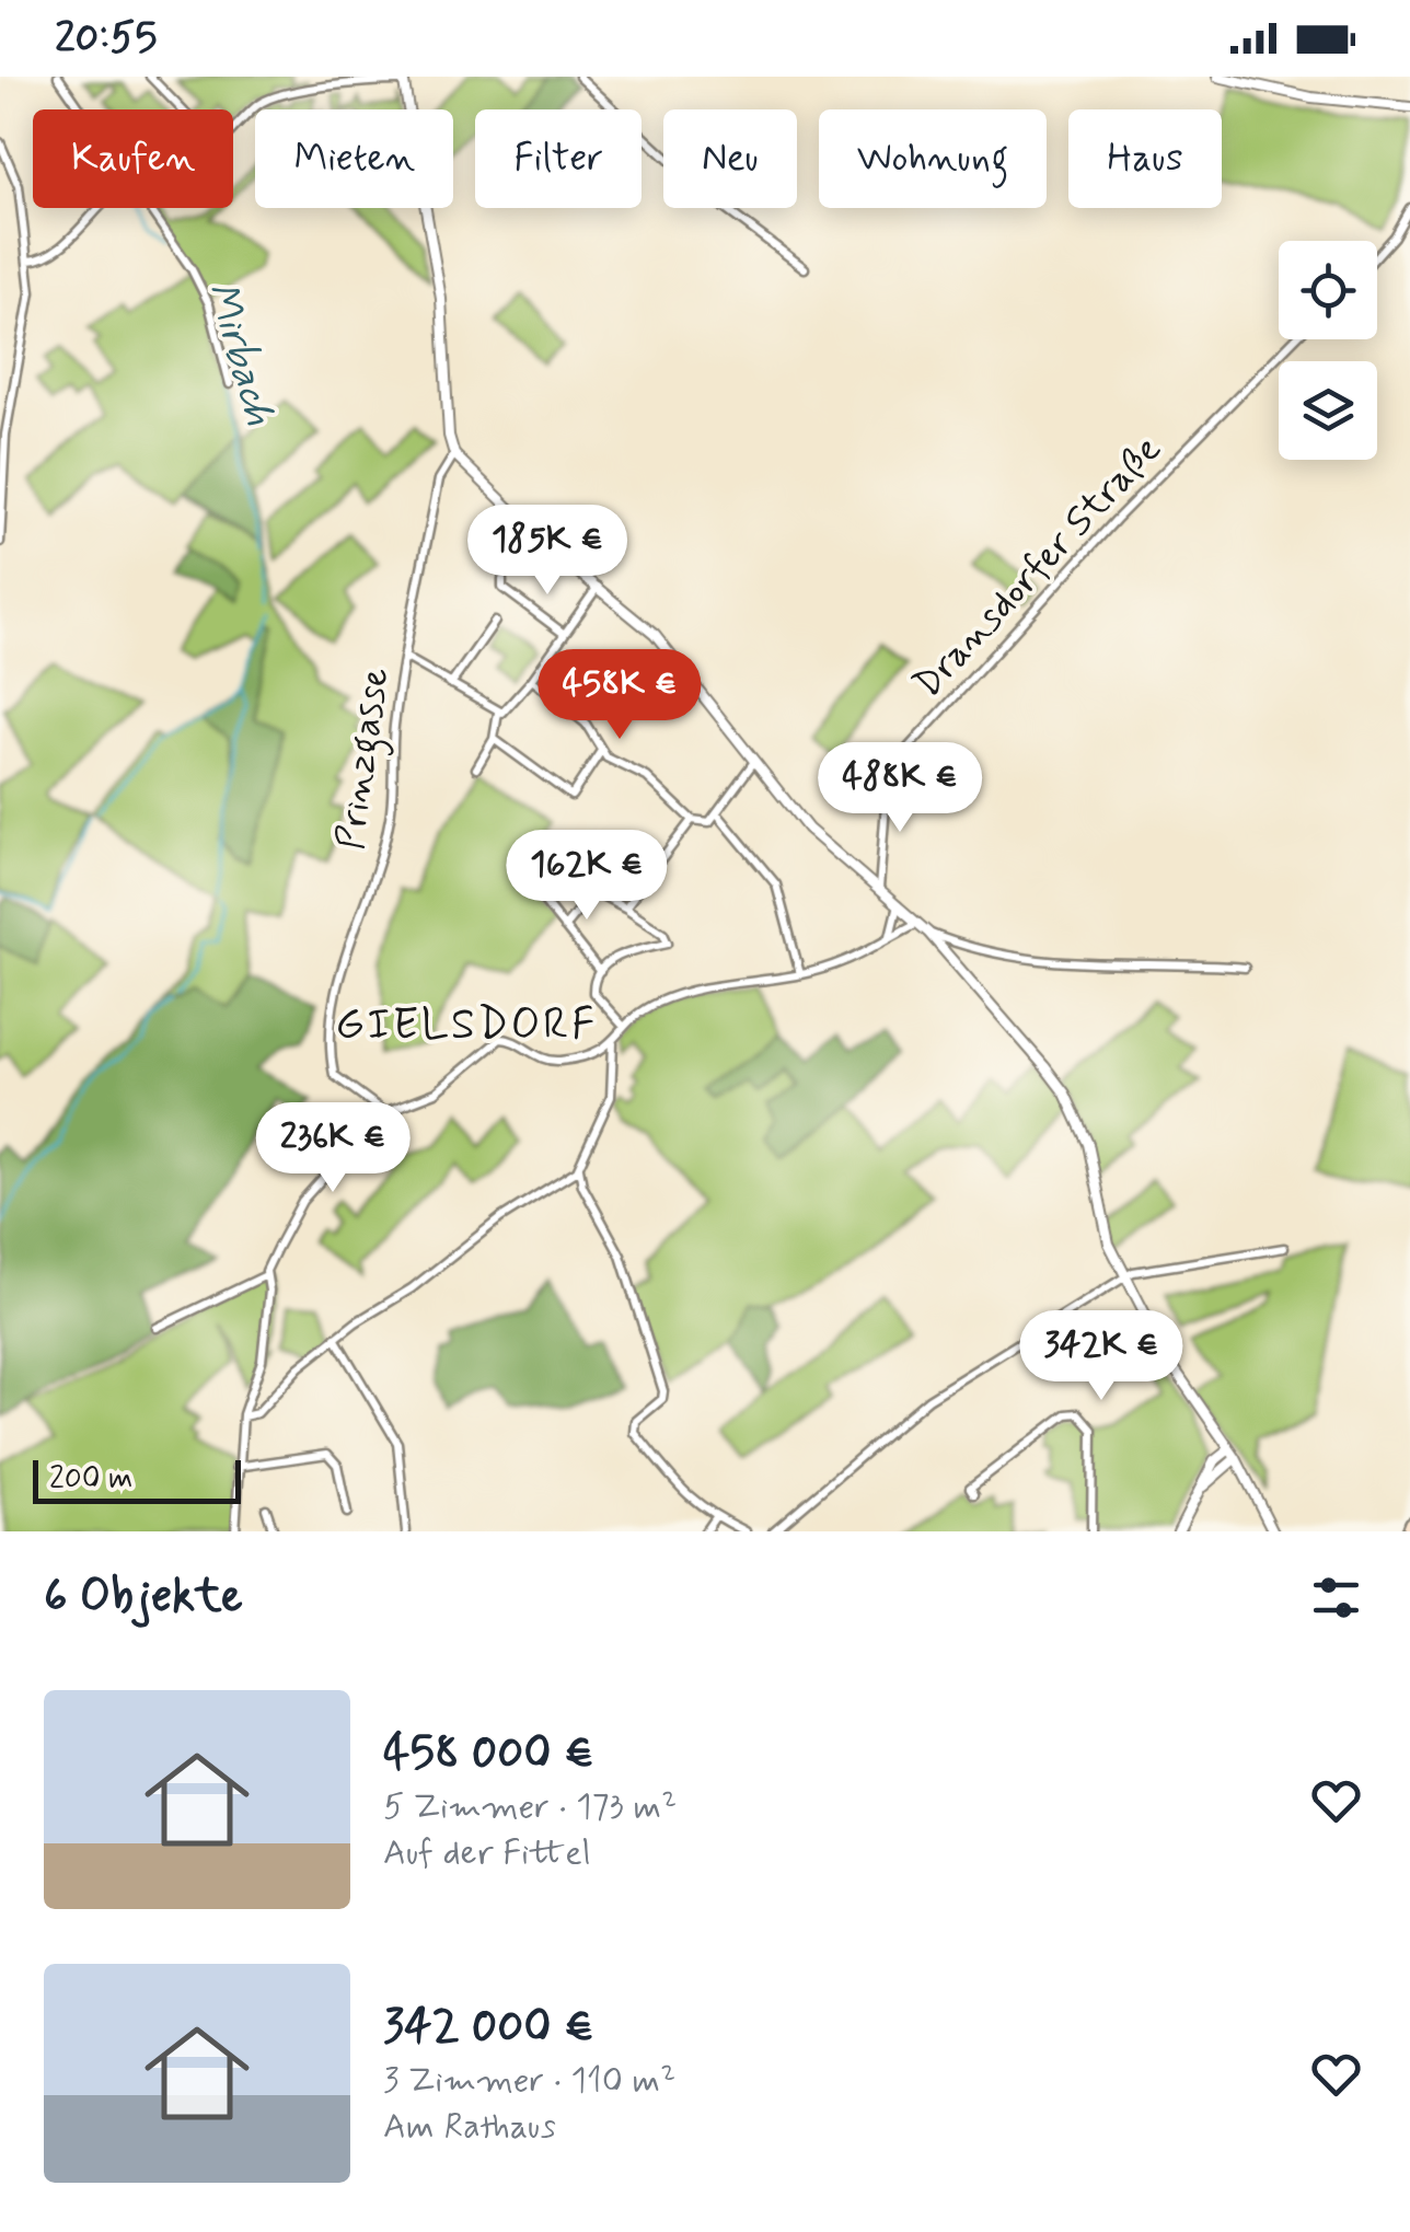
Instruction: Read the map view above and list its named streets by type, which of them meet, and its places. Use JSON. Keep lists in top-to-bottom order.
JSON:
{
  "streets": {
    "street": ["Dransdorfer Straße", "Prinzgasse"]
  },
  "districts": ["GIELSDORF"],
  "water": ["Mirbach"],
  "scale_bar": "200 m",
  "page": {
    "status": "20:55",
    "chip": [
      "Kaufen",
      "Mieten",
      "Filter",
      "Neu",
      "Wohnung",
      "Haus"
    ],
    "price": [
      "185K €",
      "458K €",
      "488K €",
      "162K €",
      "236K €",
      "342K €"
    ],
    "scale": "200 m",
    "heading": "6 Objekte",
    "list": [
      {
        "name": "458 000 €",
        "note": "5 Zimmer · 173 m² · Auf der Fittel"
      },
      {
        "name": "342 000 €",
        "note": "3 Zimmer · 110 m² · Am Rathaus"
      }
    ]
  }
}
